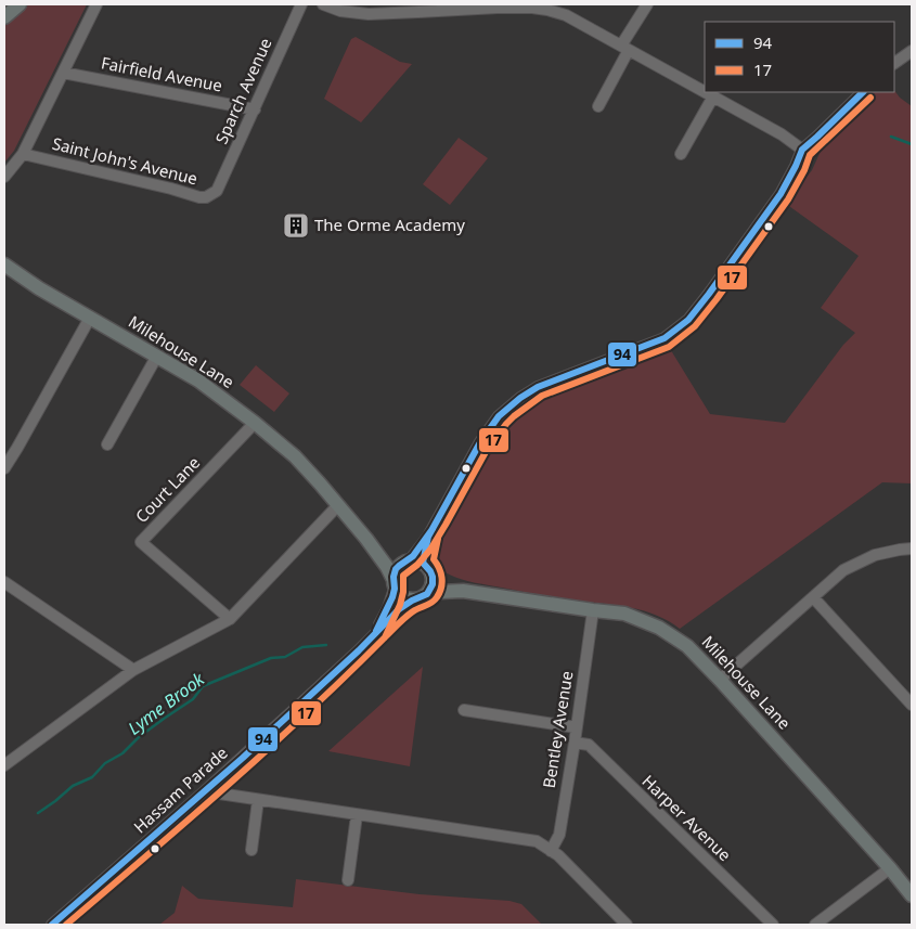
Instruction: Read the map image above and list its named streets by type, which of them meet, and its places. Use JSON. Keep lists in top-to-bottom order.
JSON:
{
  "streets": {
    "main road": ["Milehouse Lane"],
    "street": [
      "Fairfield Avenue",
      "Sparch Avenue",
      "Saint John's Avenue",
      "Court Lane",
      "Bentley Avenue",
      "Hassam Parade",
      "Harper Avenue"
    ]
  },
  "crossings": [
    ["Fairfield Avenue", "Sparch Avenue"],
    ["Sparch Avenue", "Saint John's Avenue"],
    ["Milehouse Lane", "Court Lane"],
    ["Milehouse Lane", "Bentley Avenue"],
    ["Milehouse Lane", "Hassam Parade"],
    ["Bentley Avenue", "Harper Avenue"]
  ],
  "water": ["Lyme Brook"],
  "places": {
    "building": ["The Orme Academy"]
  },
  "lines": ["transit line 94", "transit line 17"],
  "legend": ["94", "17"]
}
